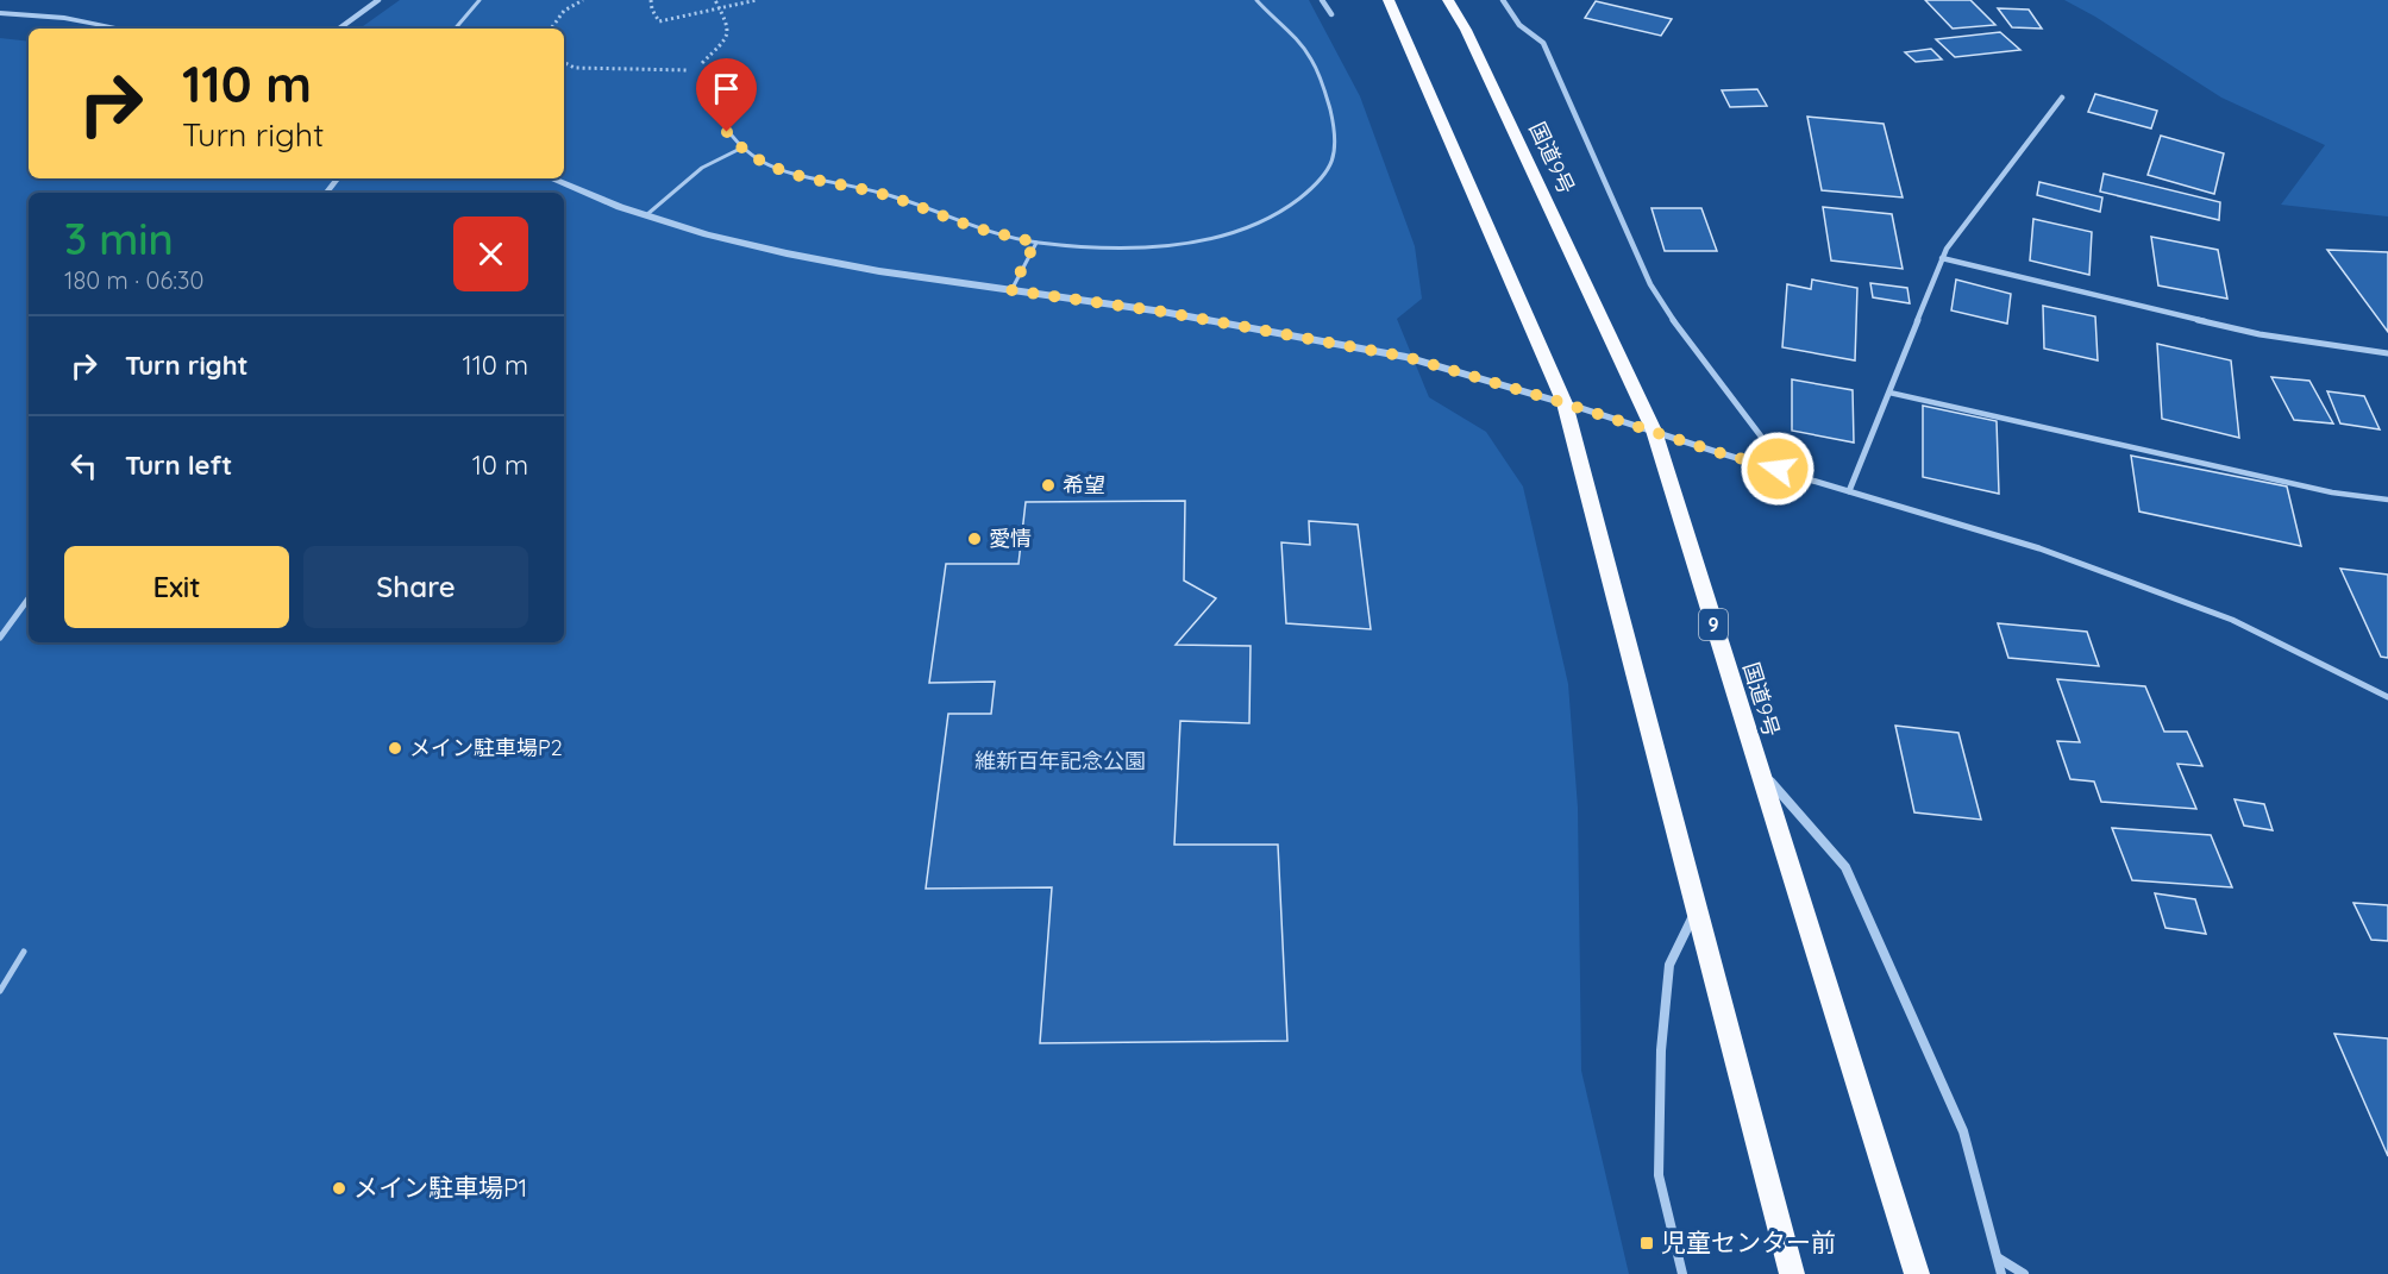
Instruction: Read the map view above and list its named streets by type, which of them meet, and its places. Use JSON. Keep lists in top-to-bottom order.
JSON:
{
  "streets": {
    "highway": ["国道9号", "9"]
  },
  "parks": ["維新百年記念公園"],
  "places": {
    "other": [
      "希望",
      "愛情",
      "メイン駐車場P2",
      "メイン駐車場P1"
    ],
    "transit": ["児童センター前"]
  },
  "page": {
    "turn": ["110 m", "Turn right"],
    "heading": ["3 min", "180 m · 06:30"],
    "list": [
      {
        "name": "Turn right",
        "value": "110 m"
      },
      {
        "name": "Turn left",
        "value": "10 m"
      }
    ],
    "buttons": ["Exit", "Share"]
  }
}
